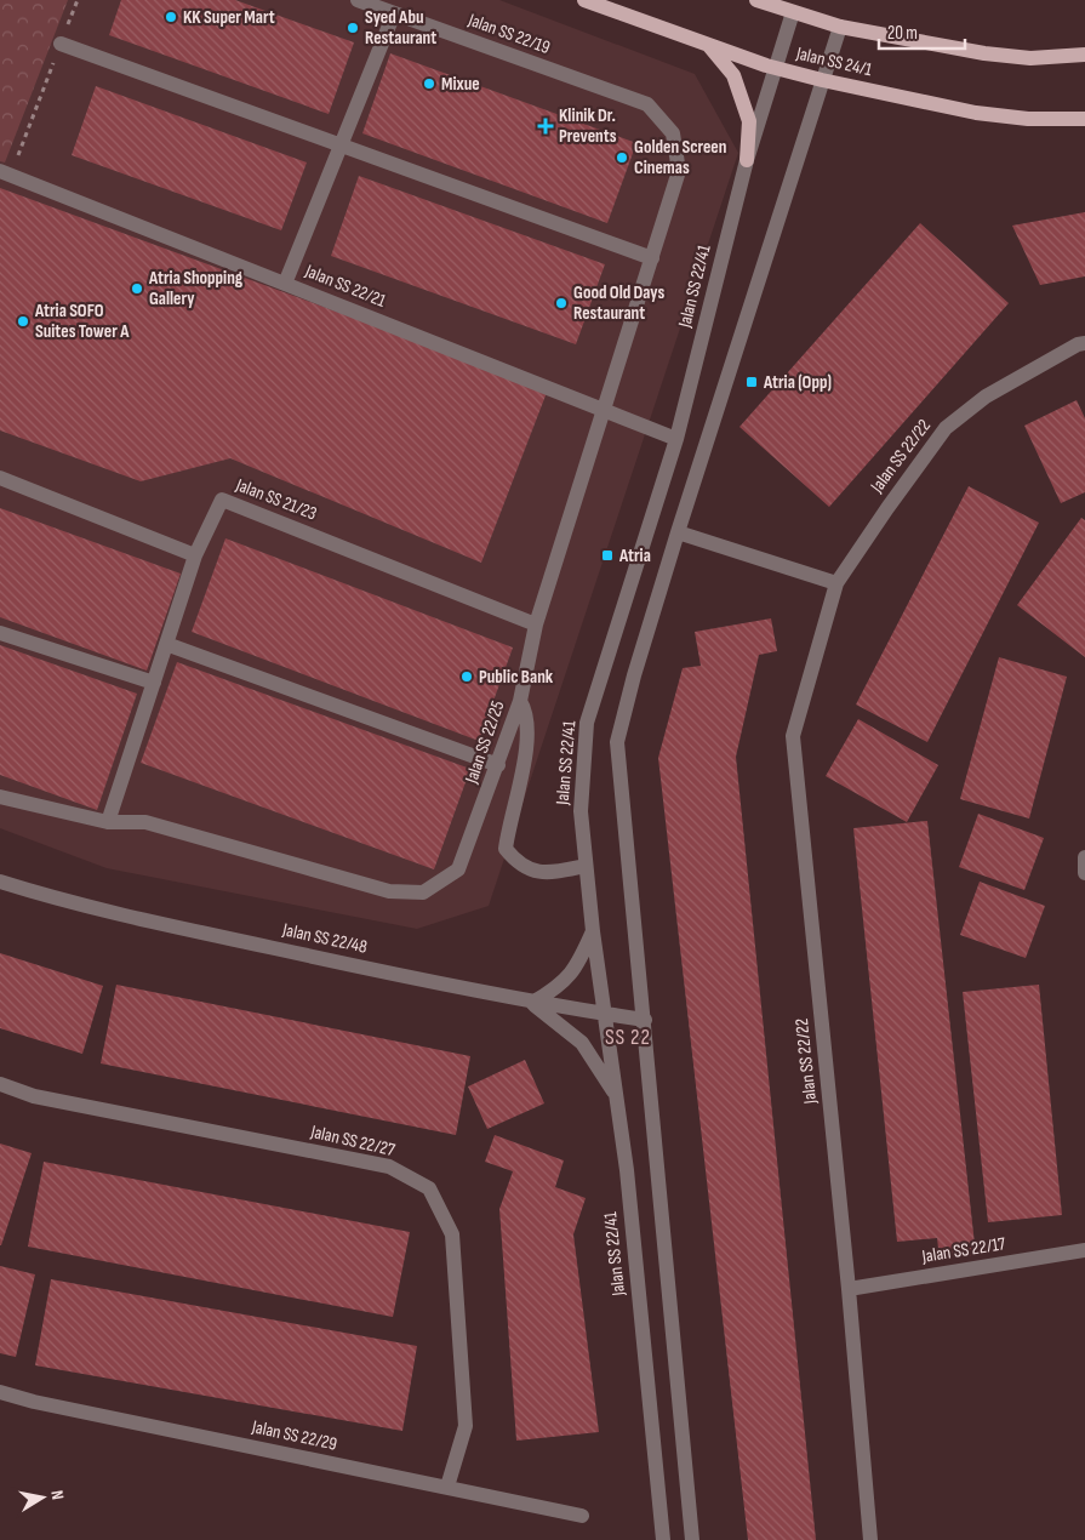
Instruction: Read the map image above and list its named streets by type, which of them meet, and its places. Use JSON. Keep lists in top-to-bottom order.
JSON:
{
  "streets": {
    "main road": ["Jalan SS 24/1"],
    "street": [
      "Jalan SS 22/19",
      "Jalan SS 22/21",
      "Jalan SS 22/41",
      "Jalan SS 22/22",
      "Jalan SS 21/23",
      "Jalan SS 22/25",
      "Jalan SS 22/48",
      "Jalan SS 22/27",
      "Jalan SS 22/17",
      "Jalan SS 22/29"
    ]
  },
  "crossings": [
    ["Jalan SS 22/19", "Jalan SS 22/25"],
    ["Jalan SS 24/1", "Jalan SS 22/41"],
    ["Jalan SS 22/21", "Jalan SS 22/41"],
    ["Jalan SS 22/21", "Jalan SS 22/25"],
    ["Jalan SS 22/41", "Jalan SS 22/48"],
    ["Jalan SS 22/22", "Jalan SS 22/17"],
    ["Jalan SS 21/23", "Jalan SS 22/25"],
    ["Jalan SS 22/27", "Jalan SS 22/29"]
  ],
  "districts": ["SS 22"],
  "places": {
    "other": [
      "KK Super Mart",
      "Syed Abu Restaurant",
      "Mixue",
      "Golden Screen Cinemas",
      "Atria Shopping Gallery",
      "Good Old Days Restaurant",
      "Atria SOFO Suites Tower A",
      "Public Bank"
    ],
    "health": ["Klinik Dr. Prevents"],
    "transit": ["Atria (Opp)", "Atria"]
  },
  "scale_bar": "20 m",
  "north": "right"
}
